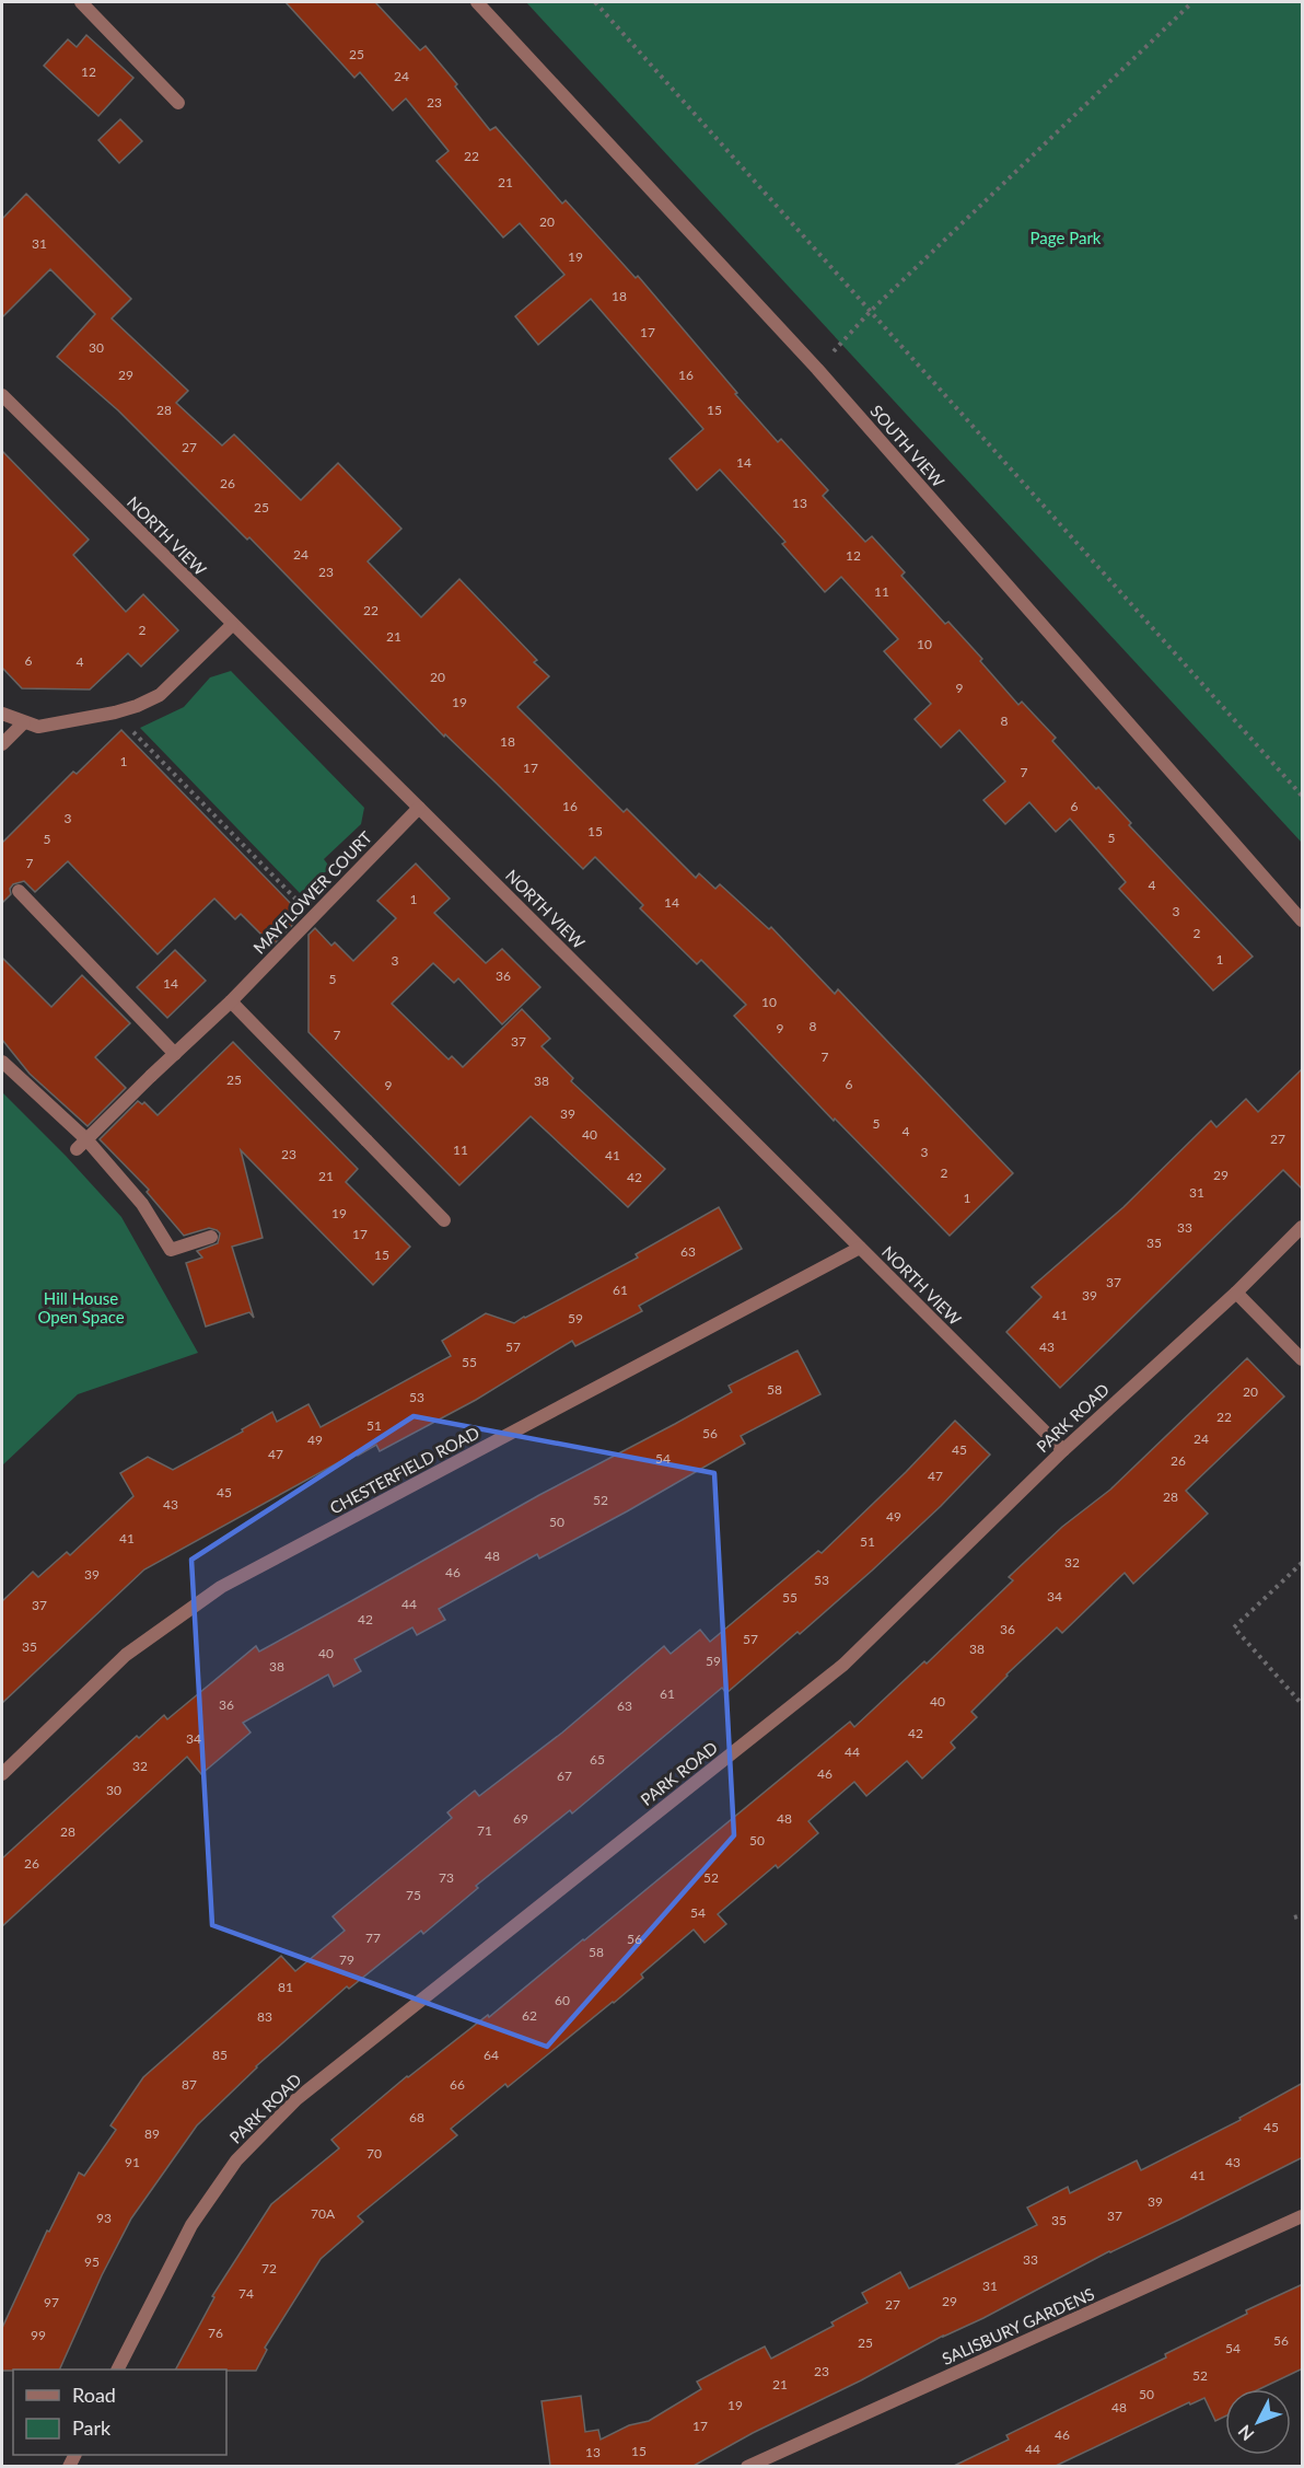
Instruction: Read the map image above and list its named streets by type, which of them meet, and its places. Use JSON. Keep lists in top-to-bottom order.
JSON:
{
  "streets": {
    "street": [
      "SOUTH VIEW",
      "NORTH VIEW",
      "MAYFLOWER COURT",
      "PARK ROAD",
      "CHESTERFIELD ROAD",
      "SALISBURY GARDENS"
    ]
  },
  "crossings": [
    ["NORTH VIEW", "MAYFLOWER COURT"],
    ["NORTH VIEW", "PARK ROAD"],
    ["NORTH VIEW", "CHESTERFIELD ROAD"]
  ],
  "parks": ["Page Park", "Hill House Open Space"],
  "house_numbers": [
    "25",
    "12",
    "24",
    "23",
    "22",
    "21",
    "20",
    "31",
    "19",
    "18",
    "17",
    "30",
    "29",
    "16",
    "28",
    "15",
    "27",
    "14",
    "26",
    "13",
    "25",
    "24",
    "12",
    "23",
    "11",
    "22",
    "2",
    "21",
    "10",
    "6",
    "4",
    "20",
    "9",
    "19",
    "8",
    "18",
    "1",
    "17",
    "7",
    "16",
    "6",
    "3",
    "15",
    "5",
    "5",
    "7",
    "4",
    "1",
    "14",
    "3",
    "2",
    "1",
    "3",
    "36",
    "5",
    "14",
    "10",
    "8",
    "9",
    "7",
    "37",
    "7",
    "25",
    "38",
    "6",
    "9",
    "39",
    "5",
    "4",
    "40",
    "27",
    "11",
    "3",
    "23",
    "41",
    "2",
    "29",
    "21",
    "42",
    "31",
    "1",
    "19",
    "33",
    "17",
    "35",
    "63",
    "15",
    "37",
    "61",
    "39",
    "41",
    "59",
    "57",
    "43",
    "55",
    "58",
    "20",
    "53",
    "22",
    "51",
    "56",
    "24",
    "49",
    "45",
    "47",
    "54",
    "26",
    "47",
    "45",
    "28",
    "52",
    "43",
    "49",
    "50",
    "41",
    "51",
    "48",
    "32",
    "46",
    "39",
    "53",
    "34",
    "55",
    "44",
    "37",
    "42",
    "36",
    "57",
    "35",
    "38",
    "40",
    "59",
    "38",
    "61",
    "40",
    "36",
    "63",
    "42",
    "34",
    "44",
    "65",
    "32",
    "46",
    "67",
    "30",
    "69",
    "48",
    "71",
    "28",
    "50",
    "26",
    "73",
    "52",
    "75",
    "54",
    "77",
    "56",
    "58",
    "79",
    "81",
    "60",
    "62",
    "83",
    "85",
    "64",
    "87",
    "66",
    "68",
    "45",
    "89",
    "70",
    "91",
    "43",
    "41",
    "39",
    "70A",
    "37",
    "93",
    "35",
    "33",
    "95",
    "72",
    "31",
    "74",
    "29",
    "97",
    "27",
    "76",
    "99",
    "56",
    "25",
    "54",
    "23",
    "52",
    "21",
    "50",
    "19",
    "48",
    "17",
    "46",
    "44",
    "15",
    "13"
  ],
  "legend": ["Road", "Park"],
  "north": "bottom left"
}
